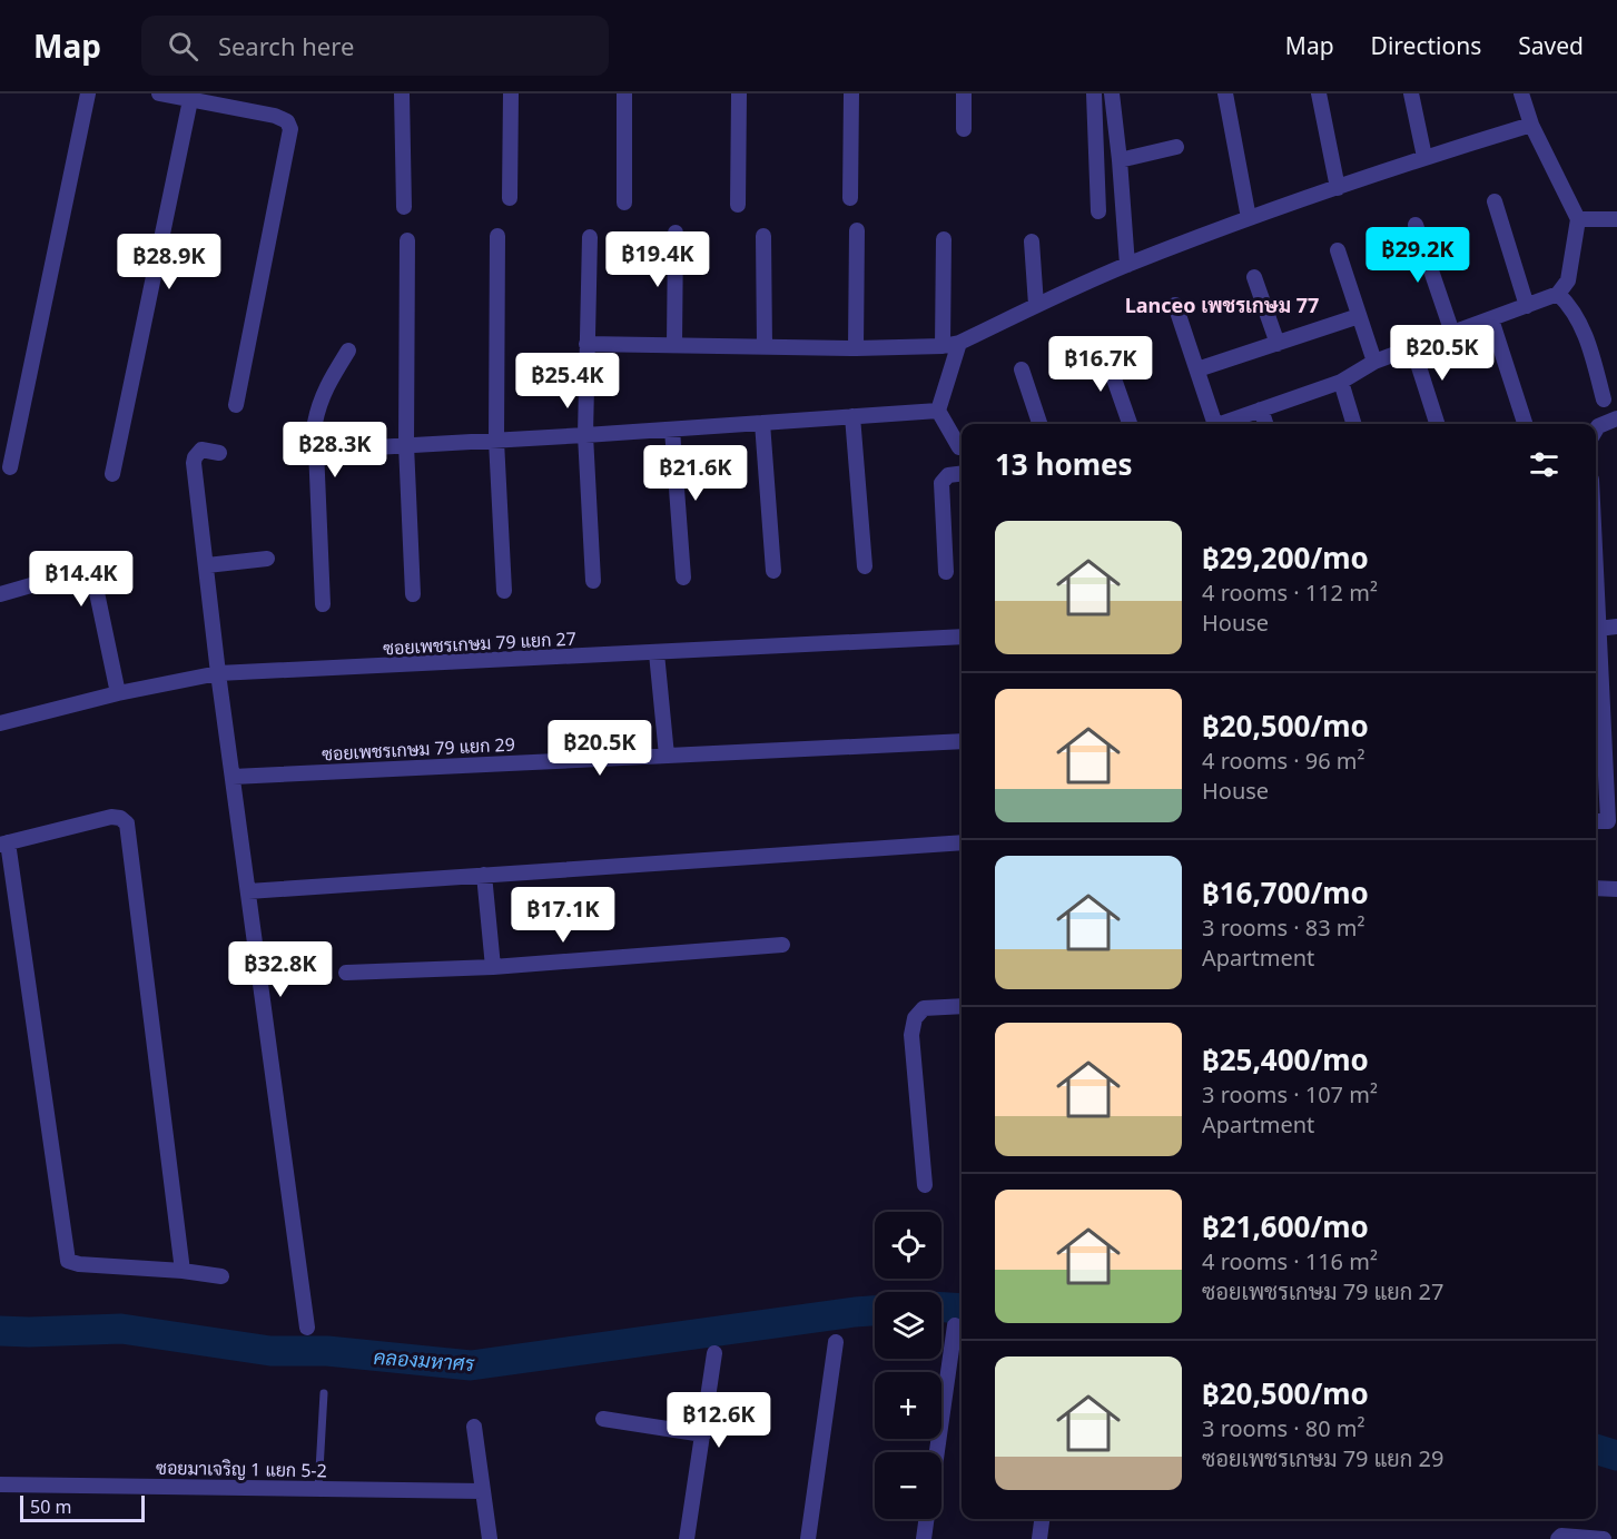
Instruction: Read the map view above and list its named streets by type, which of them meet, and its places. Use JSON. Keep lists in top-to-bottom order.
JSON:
{
  "streets": {
    "street": ["ซอยเพชรเกษม 79 แยก 27", "ซอยเพชรเกษม 79 แยก 29", "ซอยมาเจริญ 1 แยก 5-2"]
  },
  "districts": ["Lanceo เพชรเกษม 77"],
  "water": ["คลองมหาศร"],
  "scale_bar": "50 m",
  "page": {
    "header": "Map",
    "search": "Search here",
    "nav": ["Map", "Directions", "Saved"],
    "price": [
      "฿29.2K",
      "฿19.4K",
      "฿28.9K",
      "฿20.5K",
      "฿16.7K",
      "฿25.4K",
      "฿28.3K",
      "฿21.6K",
      "฿14.4K",
      "฿20.5K",
      "฿17.1K",
      "฿32.8K",
      "฿12.6K"
    ],
    "heading": "13 homes",
    "list": [
      {
        "name": "฿29,200/mo",
        "note": "4 rooms · 112 m² · House"
      },
      {
        "name": "฿20,500/mo",
        "note": "4 rooms · 96 m² · House"
      },
      {
        "name": "฿16,700/mo",
        "note": "3 rooms · 83 m² · Apartment"
      },
      {
        "name": "฿25,400/mo",
        "note": "3 rooms · 107 m² · Apartment"
      },
      {
        "name": "฿21,600/mo",
        "note": "4 rooms · 116 m² · ซอยเพชรเกษม 79 แยก 27"
      },
      {
        "name": "฿20,500/mo",
        "note": "3 rooms · 80 m² · ซอยเพชรเกษม 79 แยก 29"
      }
    ],
    "map_buttons": ["+", "−"],
    "scale": "50 m"
  }
}
